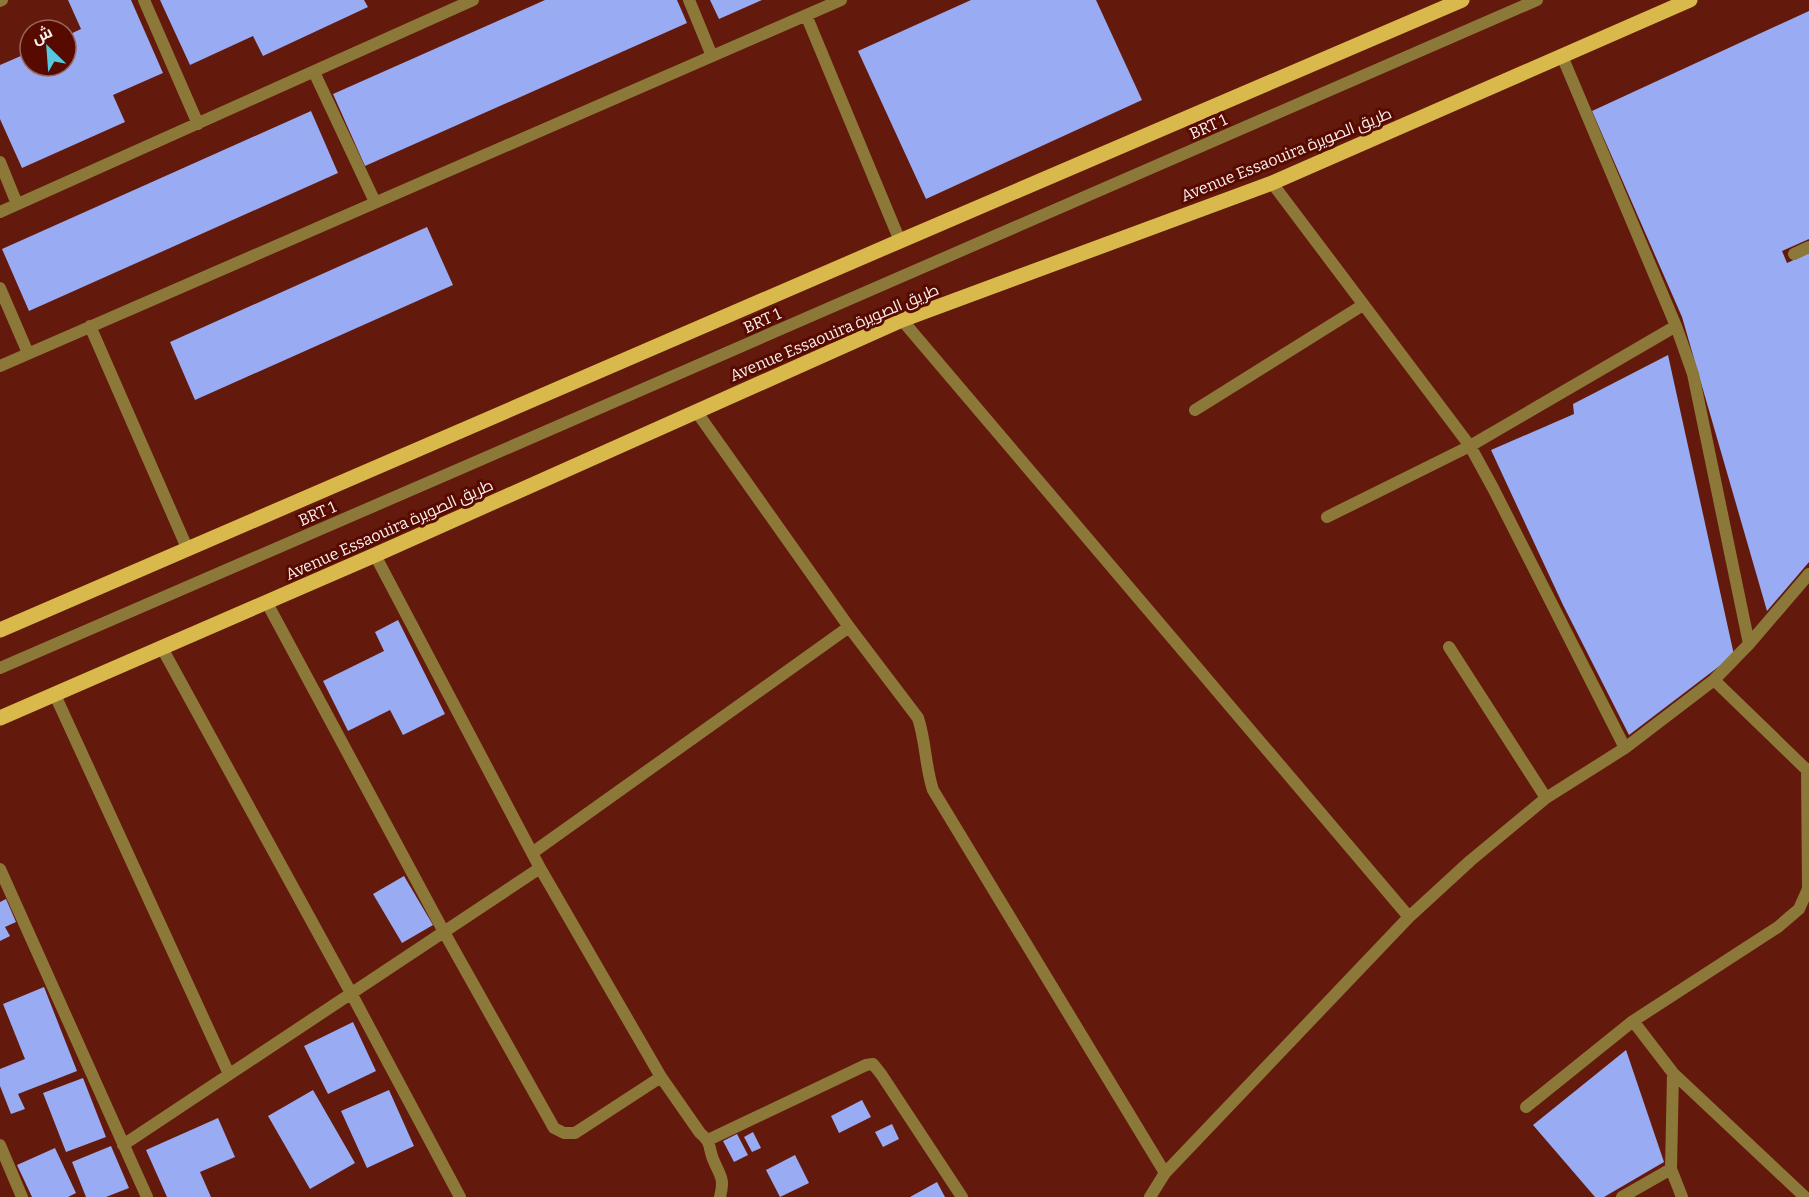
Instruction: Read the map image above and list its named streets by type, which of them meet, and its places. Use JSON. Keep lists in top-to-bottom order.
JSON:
{
  "streets": {
    "main road": ["Avenue Essaouira طريق الصويرة"],
    "street": ["BRT 1"]
  },
  "north": "top left"
}
